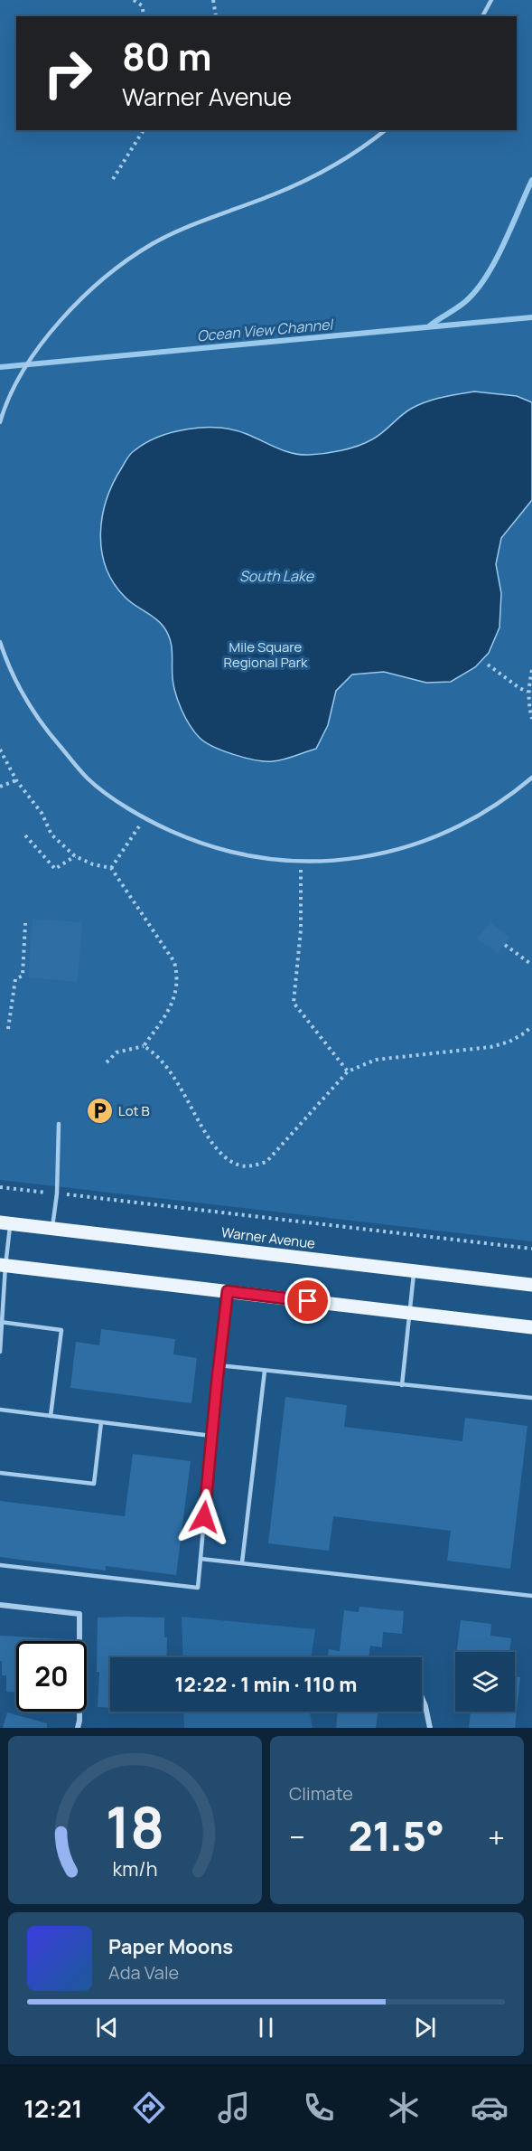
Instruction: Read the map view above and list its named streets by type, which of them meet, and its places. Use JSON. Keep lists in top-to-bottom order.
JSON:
{
  "streets": {
    "main road": ["Warner Avenue"]
  },
  "water": ["Ocean View Channel", "South Lake"],
  "parks": ["Mile Square Regional Park"],
  "places": {
    "parking": ["Lot B"]
  },
  "page": {
    "turn": ["80 m", "Warner Avenue"],
    "limit": "20",
    "trip": "12:22 · 1 min · 110 m",
    "tile": "Climate",
    "heat": ["−", "21.5°", "+"],
    "song": ["Paper Moons", "Ada Vale"],
    "tabs": "12:21",
    "gauge": ["18", "km/h"]
  }
}
